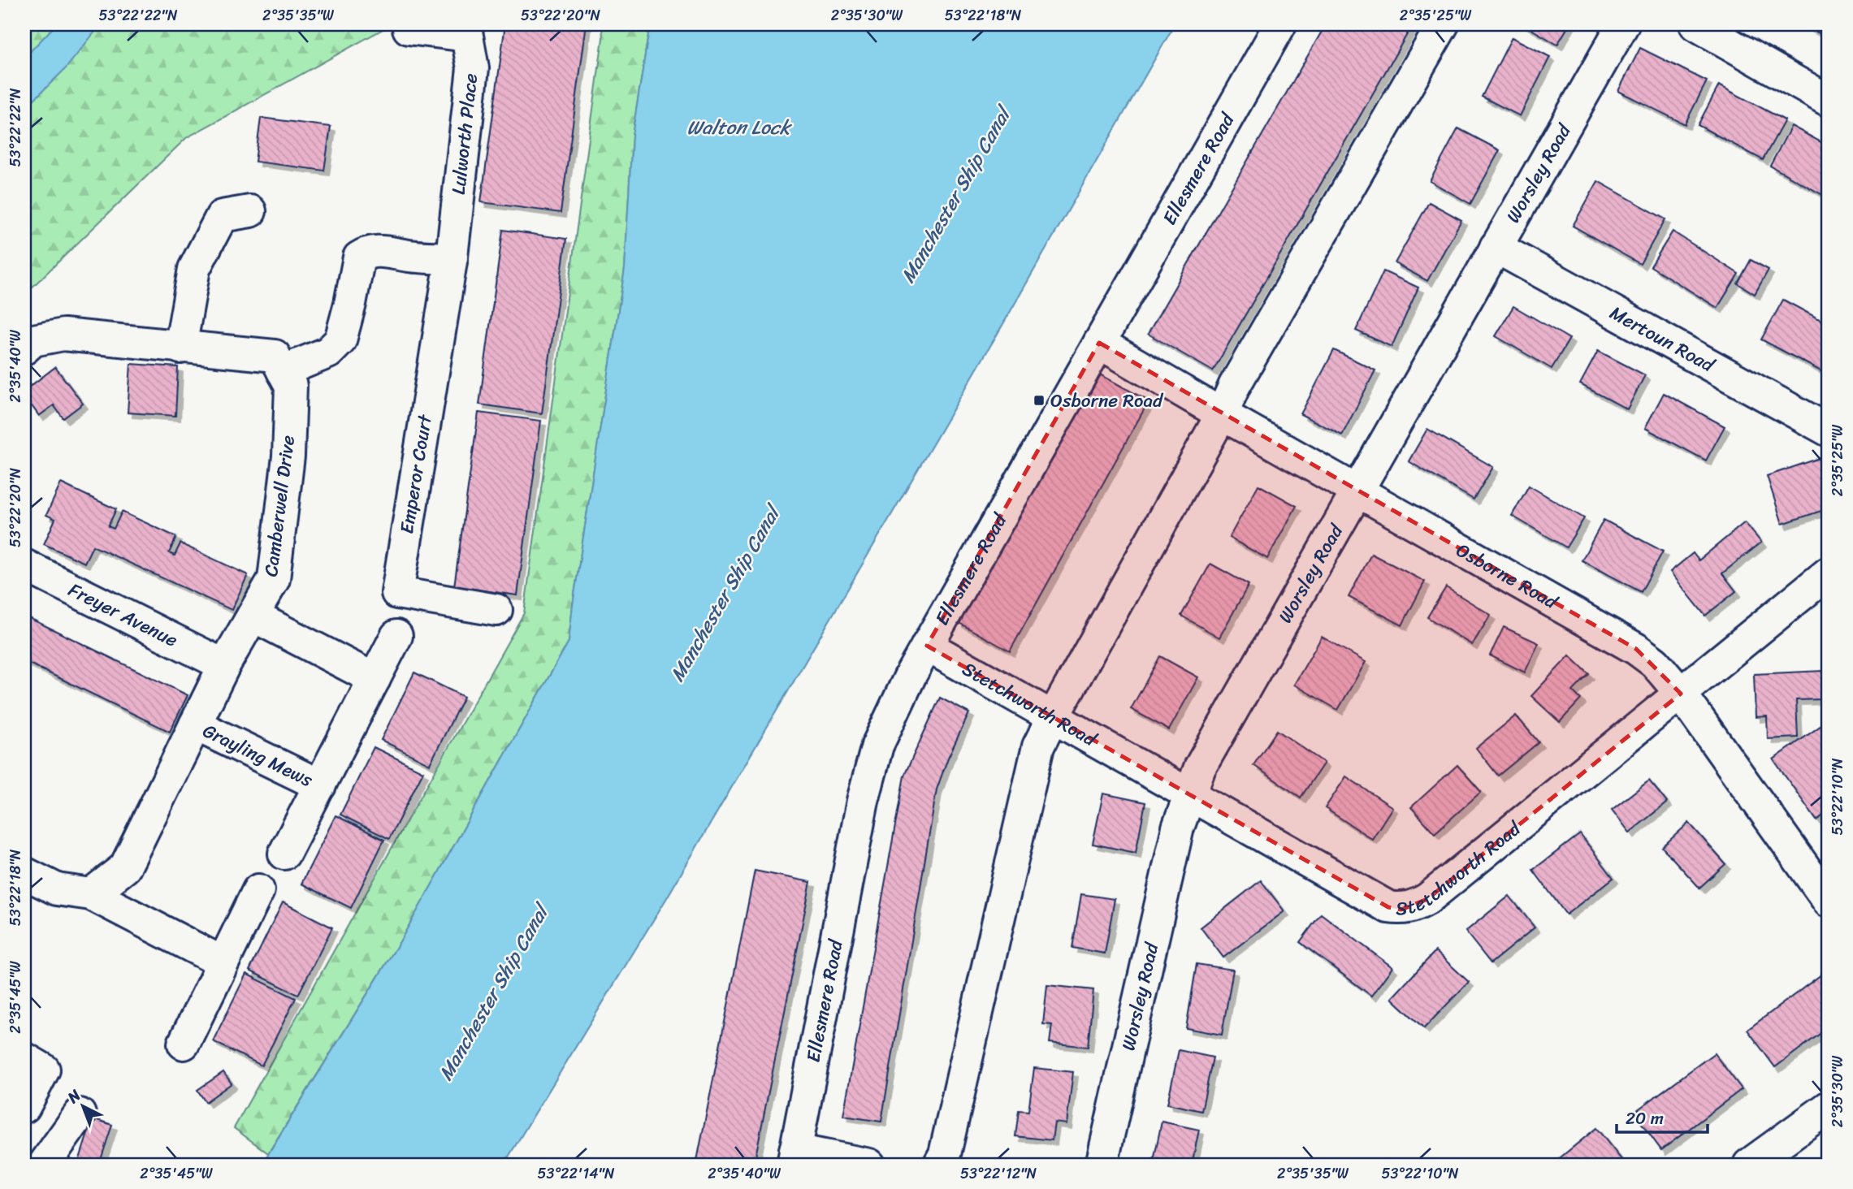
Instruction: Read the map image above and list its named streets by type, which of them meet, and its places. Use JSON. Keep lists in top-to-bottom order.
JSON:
{
  "streets": {
    "street": [
      "Lulworth Place",
      "Ellesmere Road",
      "Worsley Road",
      "Mertoun Road",
      "Emperor Court",
      "Camberwell Drive",
      "Osborne Road",
      "Freyer Avenue",
      "Stetchworth Road",
      "Grayling Mews"
    ]
  },
  "crossings": [
    ["Lulworth Place", "Emperor Court"],
    ["Ellesmere Road", "Osborne Road"],
    ["Ellesmere Road", "Stetchworth Road"],
    ["Worsley Road", "Mertoun Road"],
    ["Worsley Road", "Osborne Road"],
    ["Worsley Road", "Stetchworth Road"],
    ["Camberwell Drive", "Freyer Avenue"],
    ["Camberwell Drive", "Grayling Mews"],
    ["Osborne Road", "Stetchworth Road"]
  ],
  "water": ["Walton Lock", "Manchester Ship Canal"],
  "places": {
    "transit": ["Osborne Road"]
  },
  "scale_bar": "20 m",
  "north": "top left",
  "coordinates": [
    "53°22'22\"N",
    "2°35'35\"W",
    "53°22'20\"N",
    "2°35'30\"W",
    "53°22'18\"N",
    "2°35'25\"W",
    "2°35'40\"W",
    "53°22'10\"N",
    "2°35'45\"W",
    "53°22'14\"N",
    "53°22'12\"N"
  ]
}
